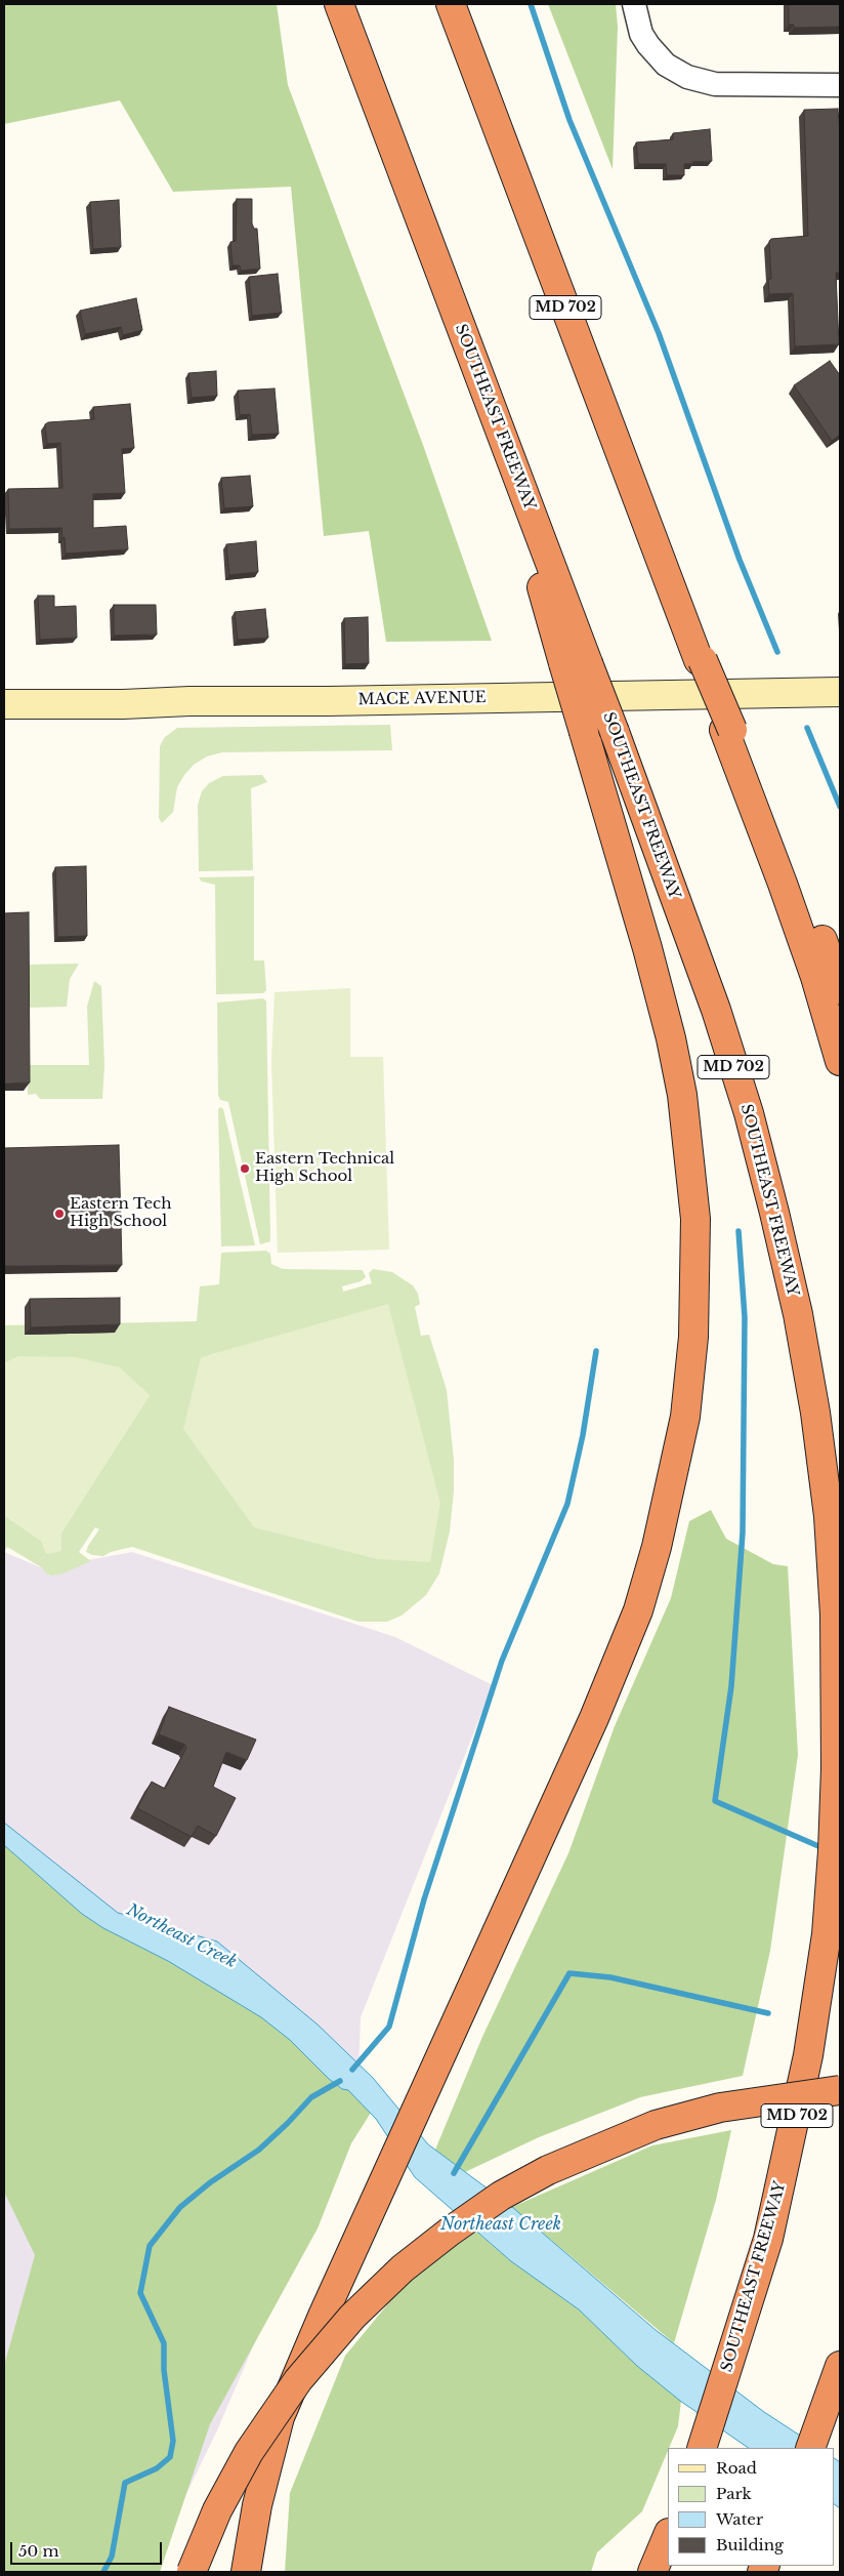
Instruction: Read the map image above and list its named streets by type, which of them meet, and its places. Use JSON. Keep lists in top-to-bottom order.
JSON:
{
  "streets": {
    "highway": ["MD 702", "SOUTHEAST FREEWAY"],
    "main road": ["MACE AVENUE"]
  },
  "water": ["Northeast Creek"],
  "places": ["Eastern Technical High School", "Eastern Tech High School"],
  "legend": [
    "Road",
    "Park",
    "Water",
    "Building"
  ],
  "scale_bar": "50 m"
}
